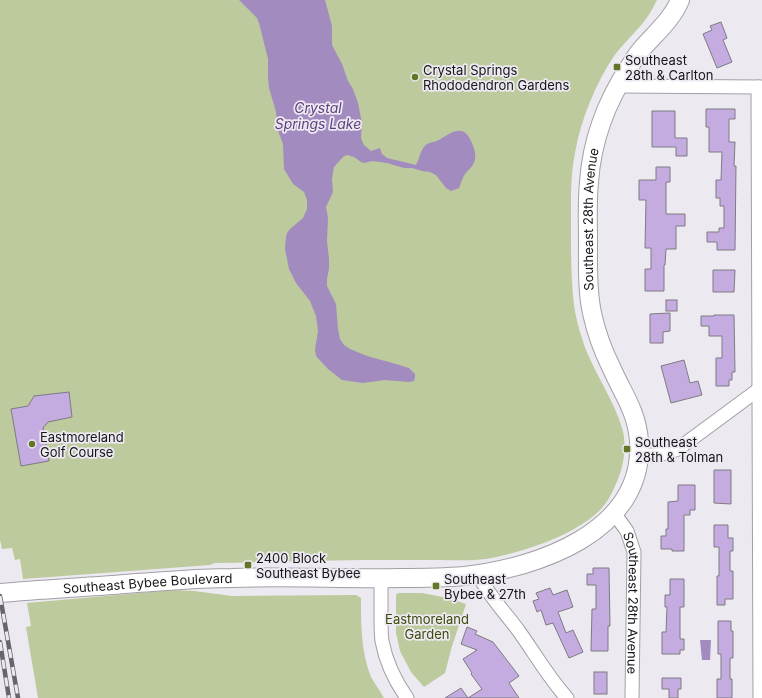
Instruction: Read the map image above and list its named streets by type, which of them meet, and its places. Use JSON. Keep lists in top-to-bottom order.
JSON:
{
  "streets": {
    "main road": ["Southeast 28th Avenue", "Southeast Bybee Boulevard"]
  },
  "crossings": [
    ["Southeast 28th Avenue", "Southeast Bybee Boulevard"]
  ],
  "water": ["Crystal Springs Lake"],
  "parks": ["Eastmoreland Garden"],
  "places": {
    "transit": [
      "Southeast 28th & Carlton",
      "Southeast 28th & Tolman",
      "2400 Block Southeast Bybee",
      "Southeast Bybee & 27th"
    ],
    "other": ["Crystal Springs Rhododendron Gardens", "Eastmoreland Golf Course"]
  }
}
